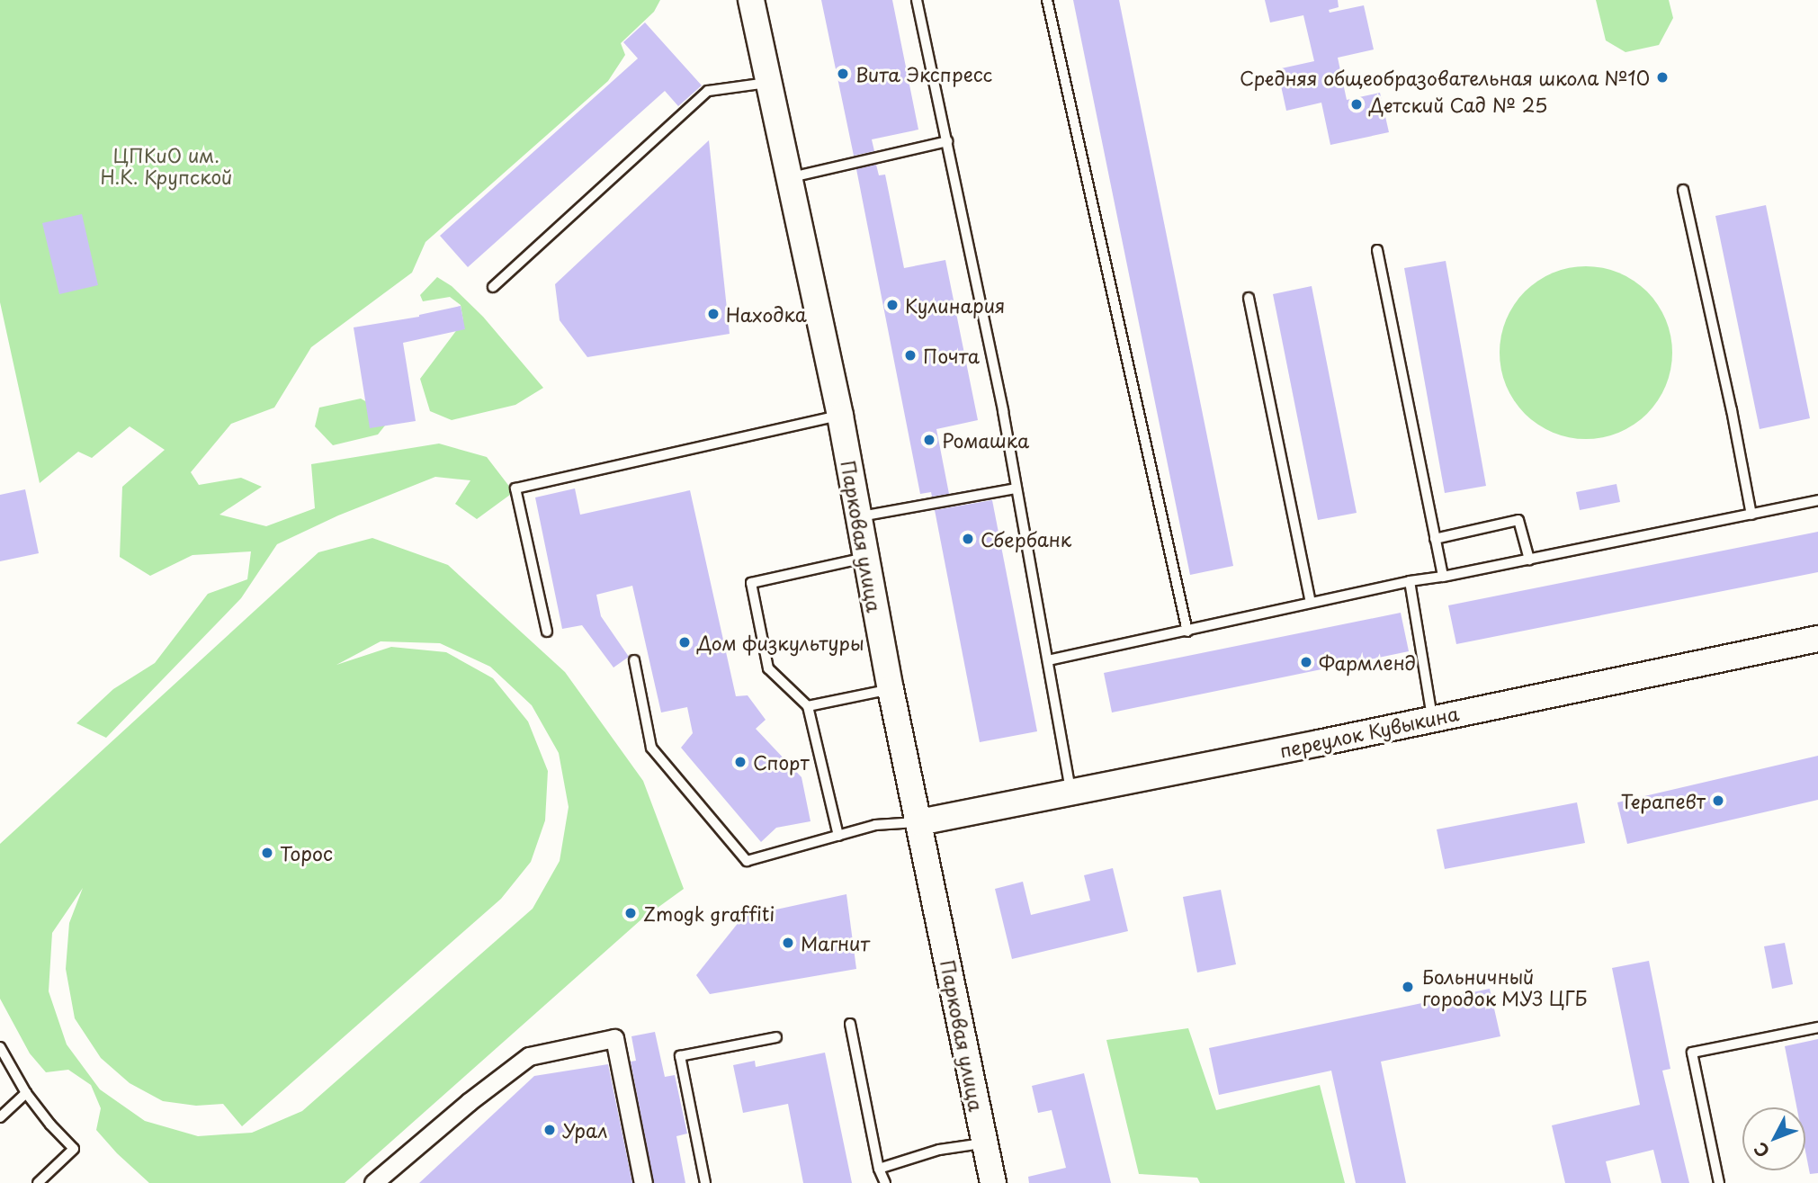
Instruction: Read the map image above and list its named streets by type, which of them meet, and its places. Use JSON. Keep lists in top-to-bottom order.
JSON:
{
  "streets": {
    "main road": ["Парковая улица", "переулок Кувыкина"]
  },
  "crossings": [
    ["Парковая улица", "переулок Кувыкина"]
  ],
  "parks": ["ЦПКиО им. Н.К. Крупской"],
  "places": [
    "Вита Экспресс",
    "Средняя общеобразовательная школа №10",
    "Детский Сад № 25",
    "Кулинария",
    "Находка",
    "Почта",
    "Ромашка",
    "Сбербанк",
    "Дом физкультуры",
    "Фармленд",
    "Спорт",
    "Терапевт",
    "Торос",
    "Zmogk graffiti",
    "Магнит",
    "Больничный городок МУЗ ЦГБ",
    "Урал"
  ],
  "north": "bottom left"
}
